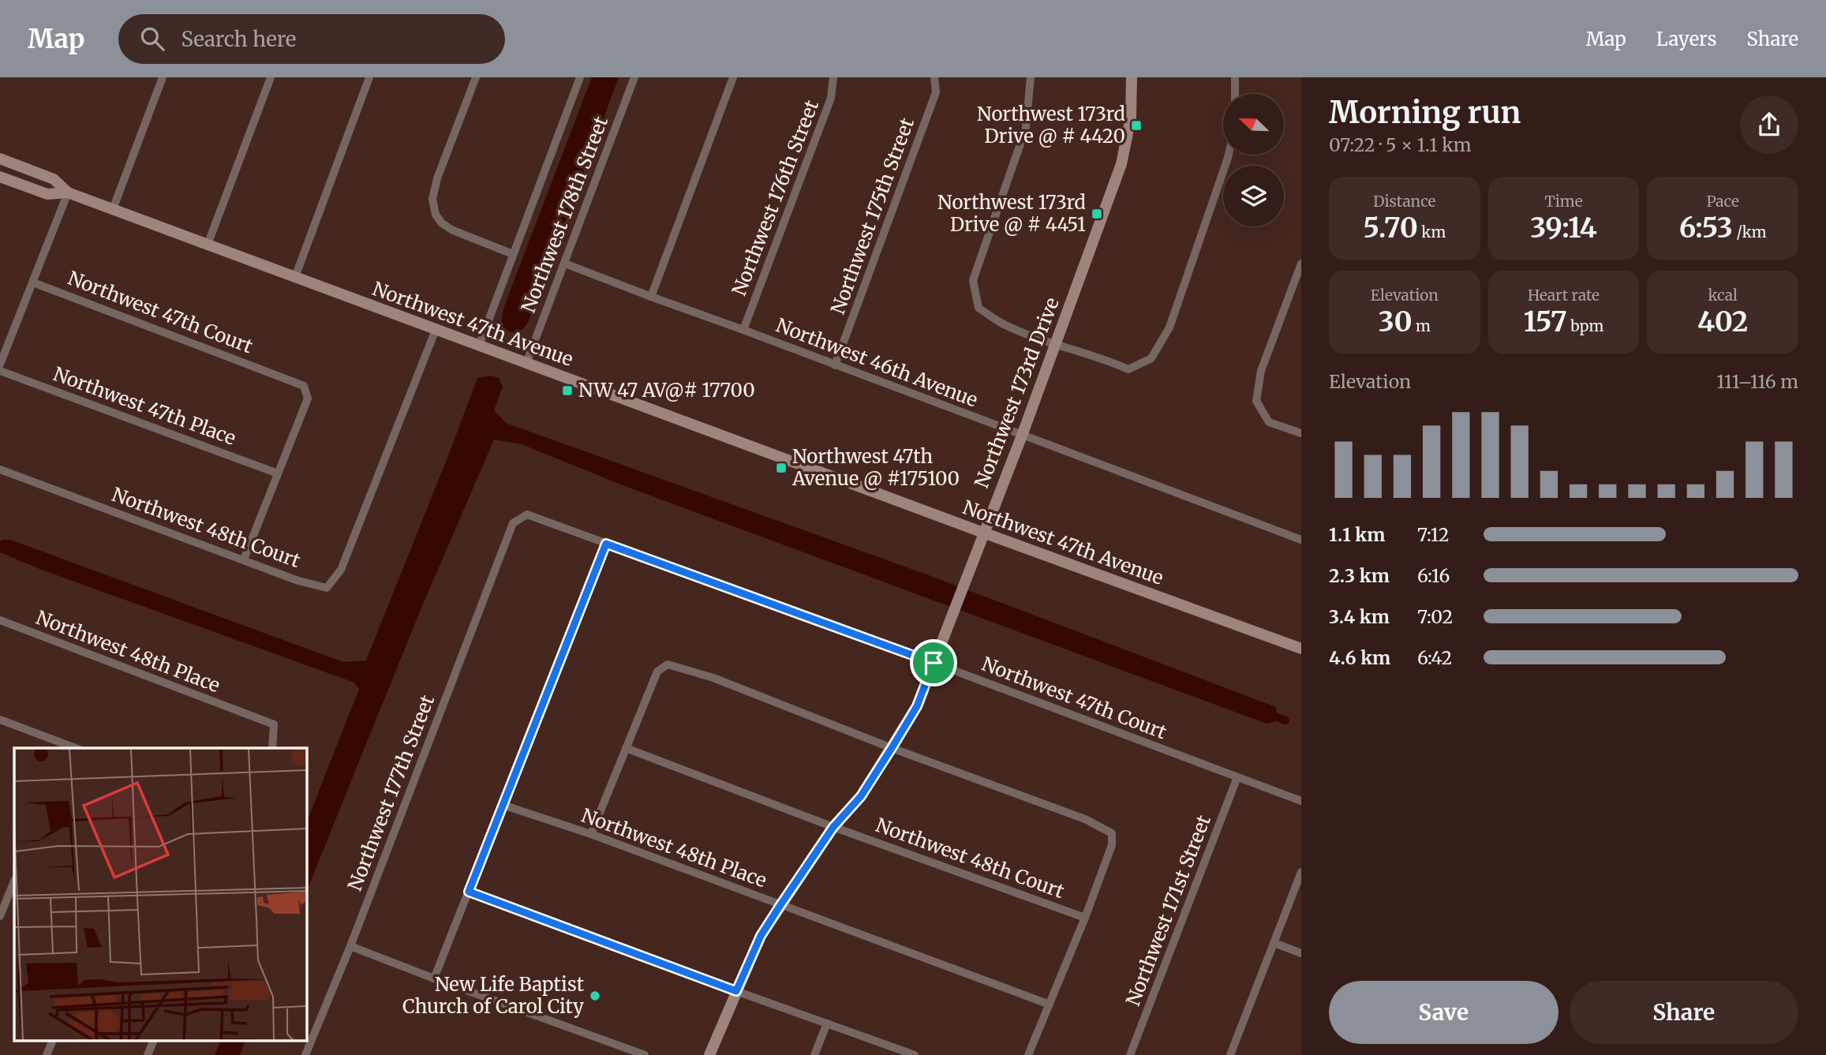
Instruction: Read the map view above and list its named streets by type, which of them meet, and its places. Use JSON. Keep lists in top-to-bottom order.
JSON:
{
  "streets": {
    "main road": ["Northwest 47th Avenue", "Northwest 173rd Drive"],
    "street": [
      "Northwest 176th Street",
      "Northwest 178th Street",
      "Northwest 175th Street",
      "Northwest 47th Court",
      "Northwest 46th Avenue",
      "Northwest 47th Place",
      "Northwest 48th Court",
      "Northwest 48th Place",
      "Northwest 177th Street",
      "Northwest 171st Street"
    ]
  },
  "crossings": [
    ["Northwest 176th Street", "Northwest 46th Avenue"],
    ["Northwest 178th Street", "Northwest 47th Avenue"],
    ["Northwest 178th Street", "Northwest 46th Avenue"],
    ["Northwest 175th Street", "Northwest 46th Avenue"],
    ["Northwest 47th Court", "Northwest 173rd Drive"],
    ["Northwest 47th Court", "Northwest 47th Place"],
    ["Northwest 47th Court", "Northwest 177th Street"],
    ["Northwest 47th Court", "Northwest 171st Street"],
    ["Northwest 47th Avenue", "Northwest 173rd Drive"],
    ["Northwest 47th Avenue", "Northwest 48th Court"],
    ["Northwest 46th Avenue", "Northwest 173rd Drive"],
    ["Northwest 173rd Drive", "Northwest 48th Court"],
    ["Northwest 173rd Drive", "Northwest 48th Place"]
  ],
  "places": {
    "transit": [
      "Northwest 173rd Drive @ # 4420",
      "Northwest 173rd Drive @ # 4451",
      "NW 47 AV@# 17700",
      "Northwest 47th Avenue @ #175100"
    ],
    "other": ["New Life Baptist Church of Carol City"]
  },
  "north": "top left",
  "page": {
    "header": "Map",
    "search": "Search here",
    "nav": ["Map", "Layers", "Share"],
    "heading": ["Morning run", "07:22 · 5 × 1.1 km"],
    "stats": [
      ["Distance", "5.70 km"],
      ["Time", "39:14"],
      ["Pace", "6:53 /km"],
      ["Elevation", "30 m"],
      ["Heart rate", "157 bpm"],
      ["kcal", "402"]
    ],
    "chart": ["Elevation", "111–116 m"],
    "list": [
      {
        "name": "1.1 km",
        "note": "7:12"
      },
      {
        "name": "2.3 km",
        "note": "6:16"
      },
      {
        "name": "3.4 km",
        "note": "7:02"
      },
      {
        "name": "4.6 km",
        "note": "6:42"
      }
    ],
    "buttons": ["Save", "Share"]
  }
}
